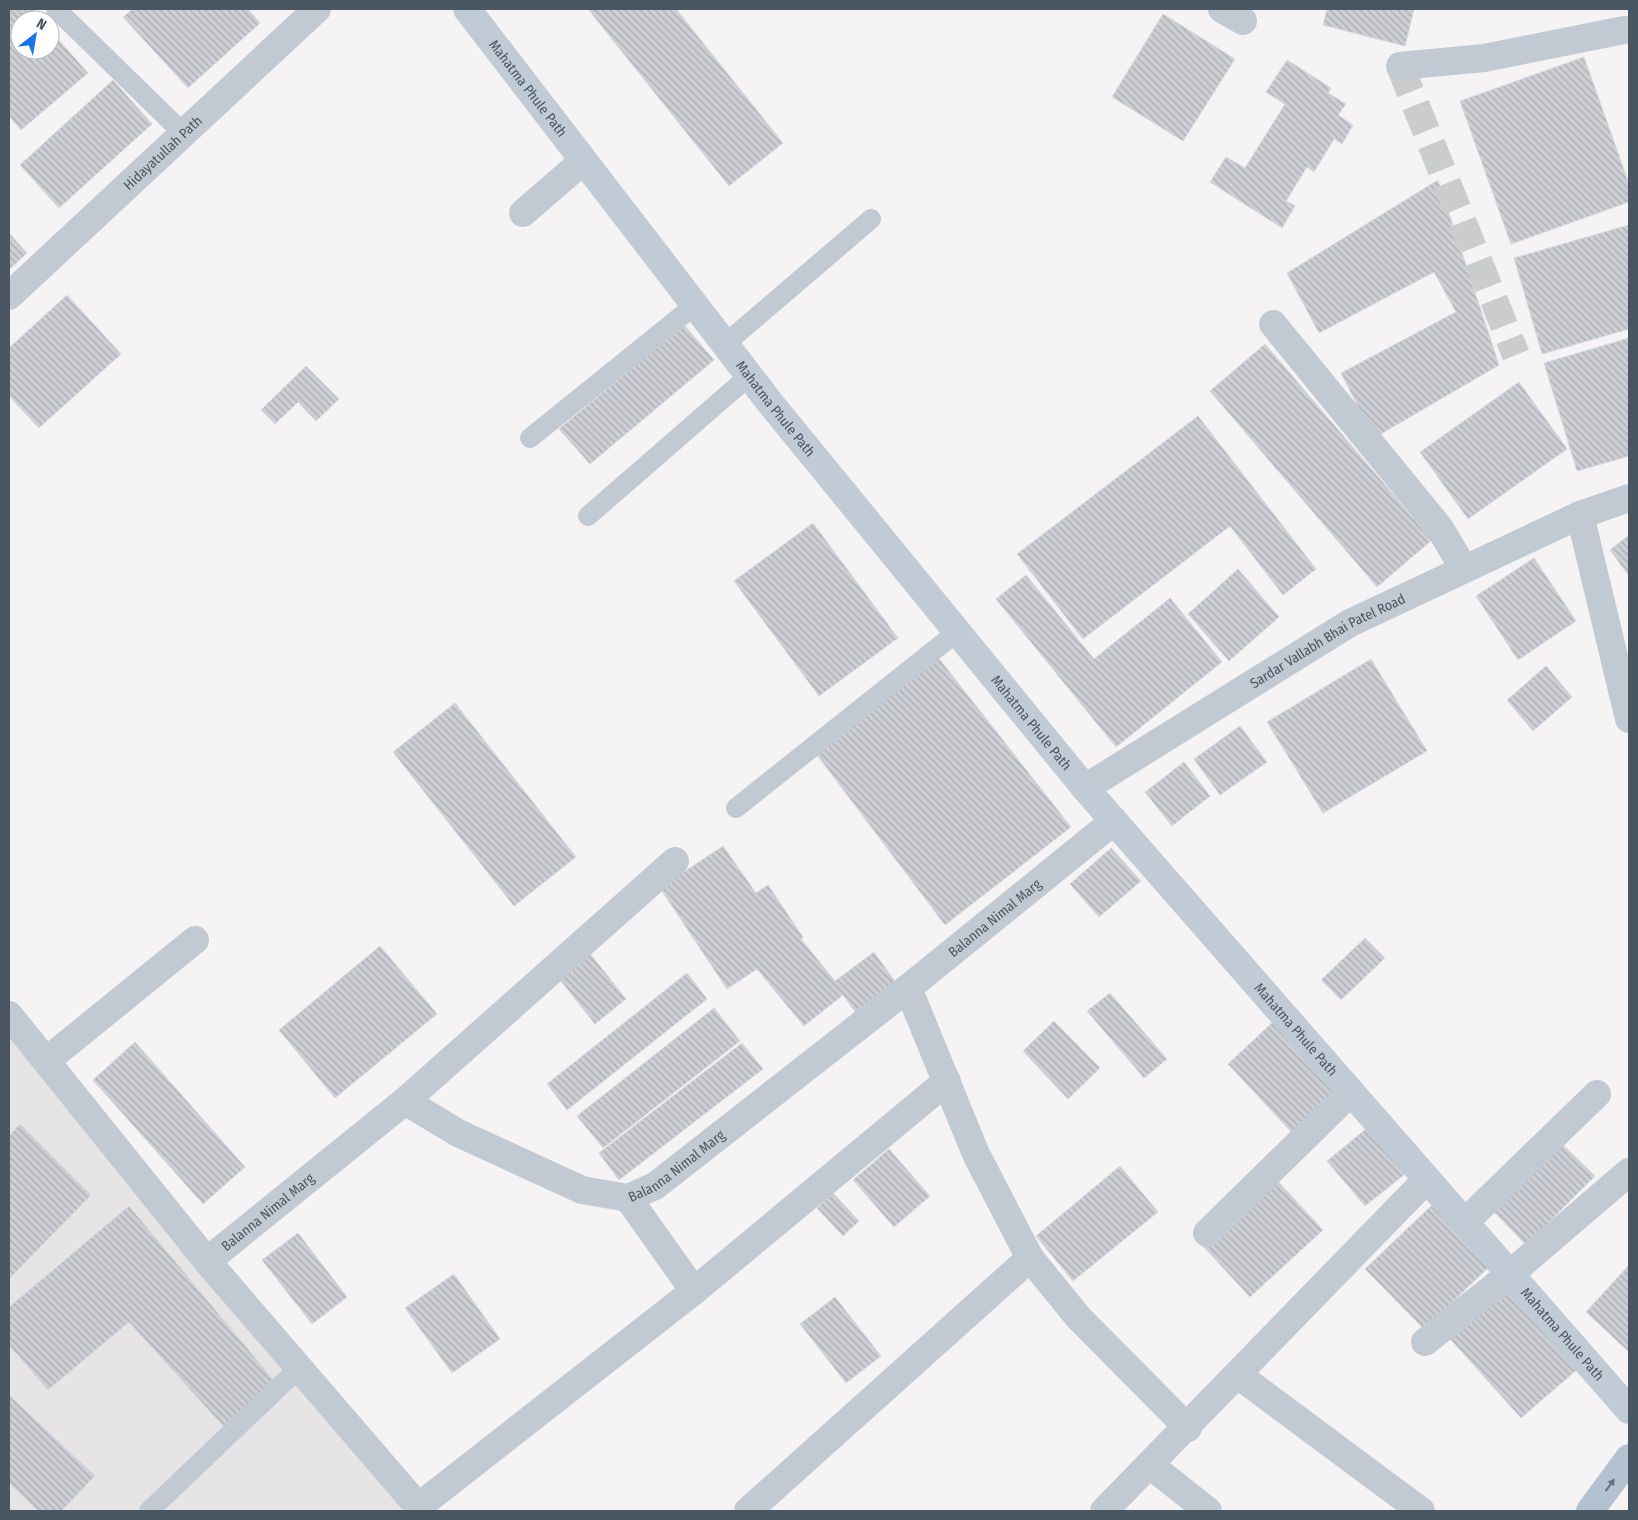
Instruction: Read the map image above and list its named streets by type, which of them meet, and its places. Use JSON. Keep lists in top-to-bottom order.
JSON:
{
  "streets": {
    "main road": ["Mahatma Phule Path"],
    "street": ["Hidayatullah Path", "Sardar Vallabh Bhai Patel Road", "Balanna Nimal Marg"]
  },
  "crossings": [
    ["Mahatma Phule Path", "Sardar Vallabh Bhai Patel Road"],
    ["Mahatma Phule Path", "Balanna Nimal Marg"]
  ],
  "north": "top right"
}
